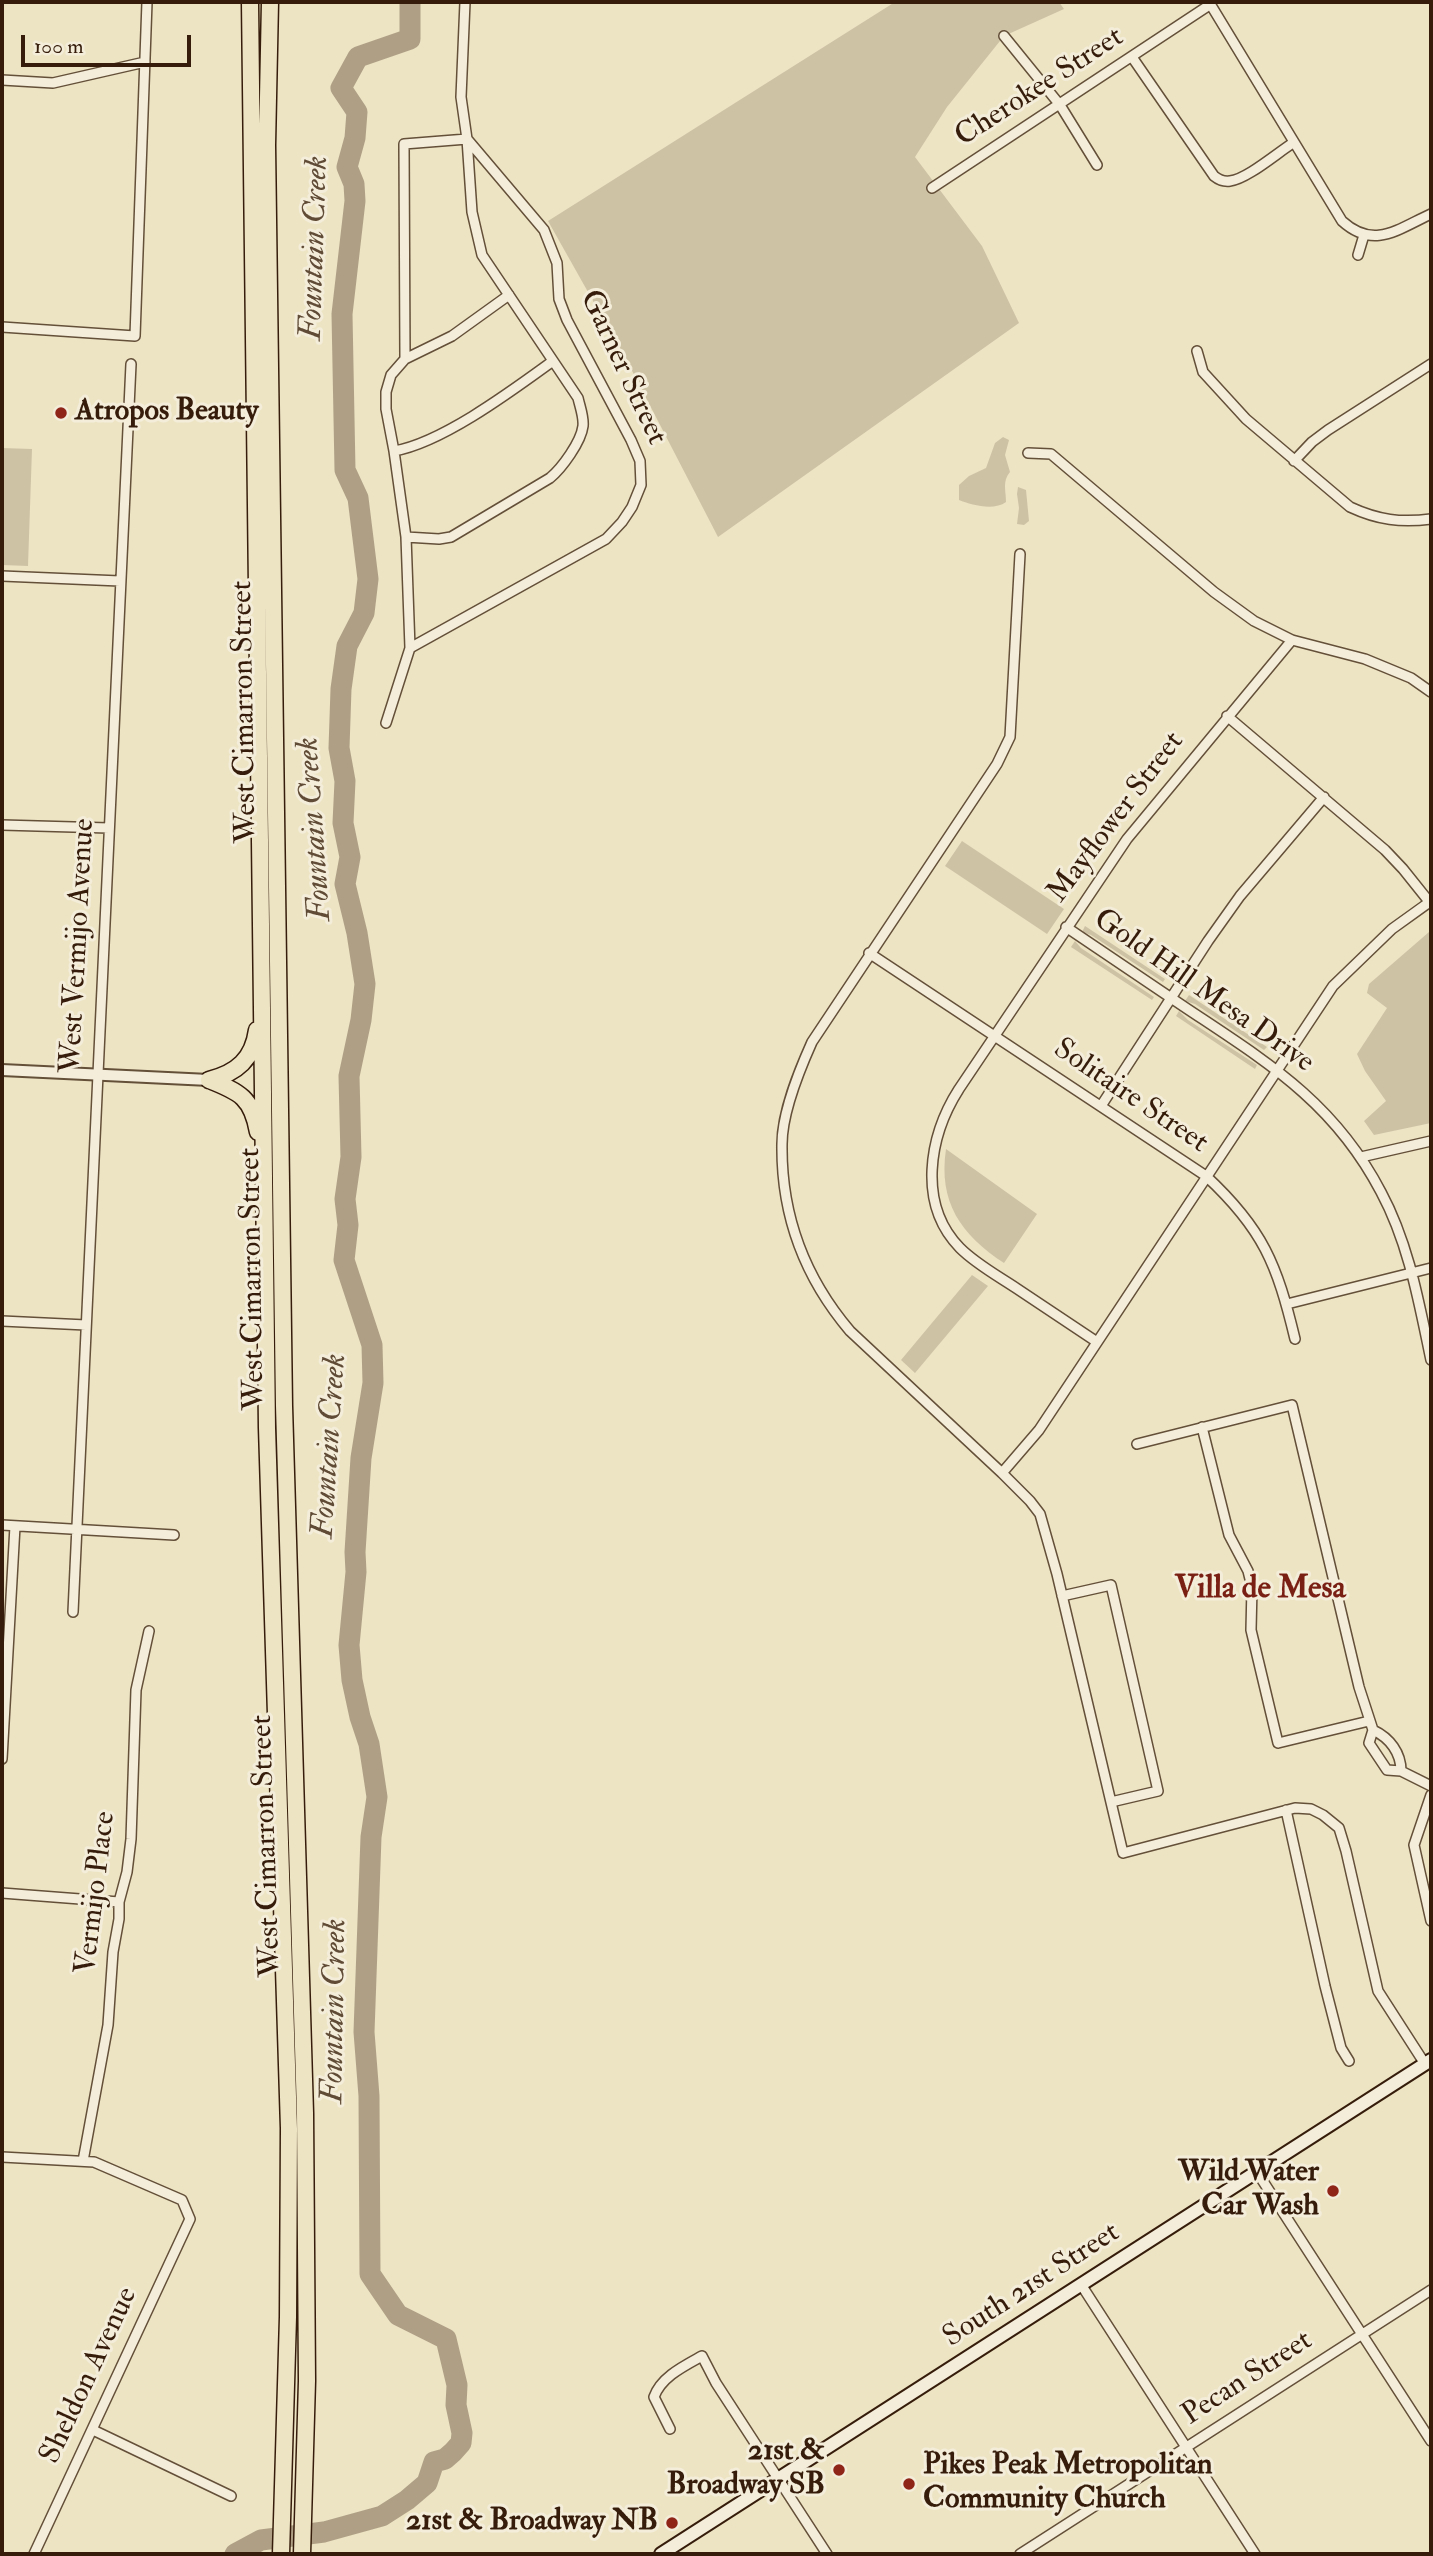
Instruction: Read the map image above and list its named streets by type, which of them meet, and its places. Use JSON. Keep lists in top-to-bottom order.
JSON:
{
  "streets": {
    "highway": ["West Cimarron Street"],
    "main road": ["South 21st Street"],
    "street": [
      "Cherokee Street",
      "Garner Street",
      "Mayflower Street",
      "West Vermijo Avenue",
      "Gold Hill Mesa Drive",
      "Solitaire Street",
      "Vermijo Place",
      "Sheldon Avenue",
      "Pecan Street"
    ]
  },
  "crossings": [
    ["Mayflower Street", "Gold Hill Mesa Drive"],
    ["Mayflower Street", "Solitaire Street"],
    ["Vermijo Place", "Sheldon Avenue"]
  ],
  "districts": ["Villa de Mesa"],
  "water": ["Fountain Creek"],
  "places": [
    "Atropos Beauty",
    "Wild Water Car Wash",
    "21st & Broadway SB",
    "Pikes Peak Metropolitan Community Church",
    "21st & Broadway NB"
  ],
  "scale_bar": "100 m"
}
